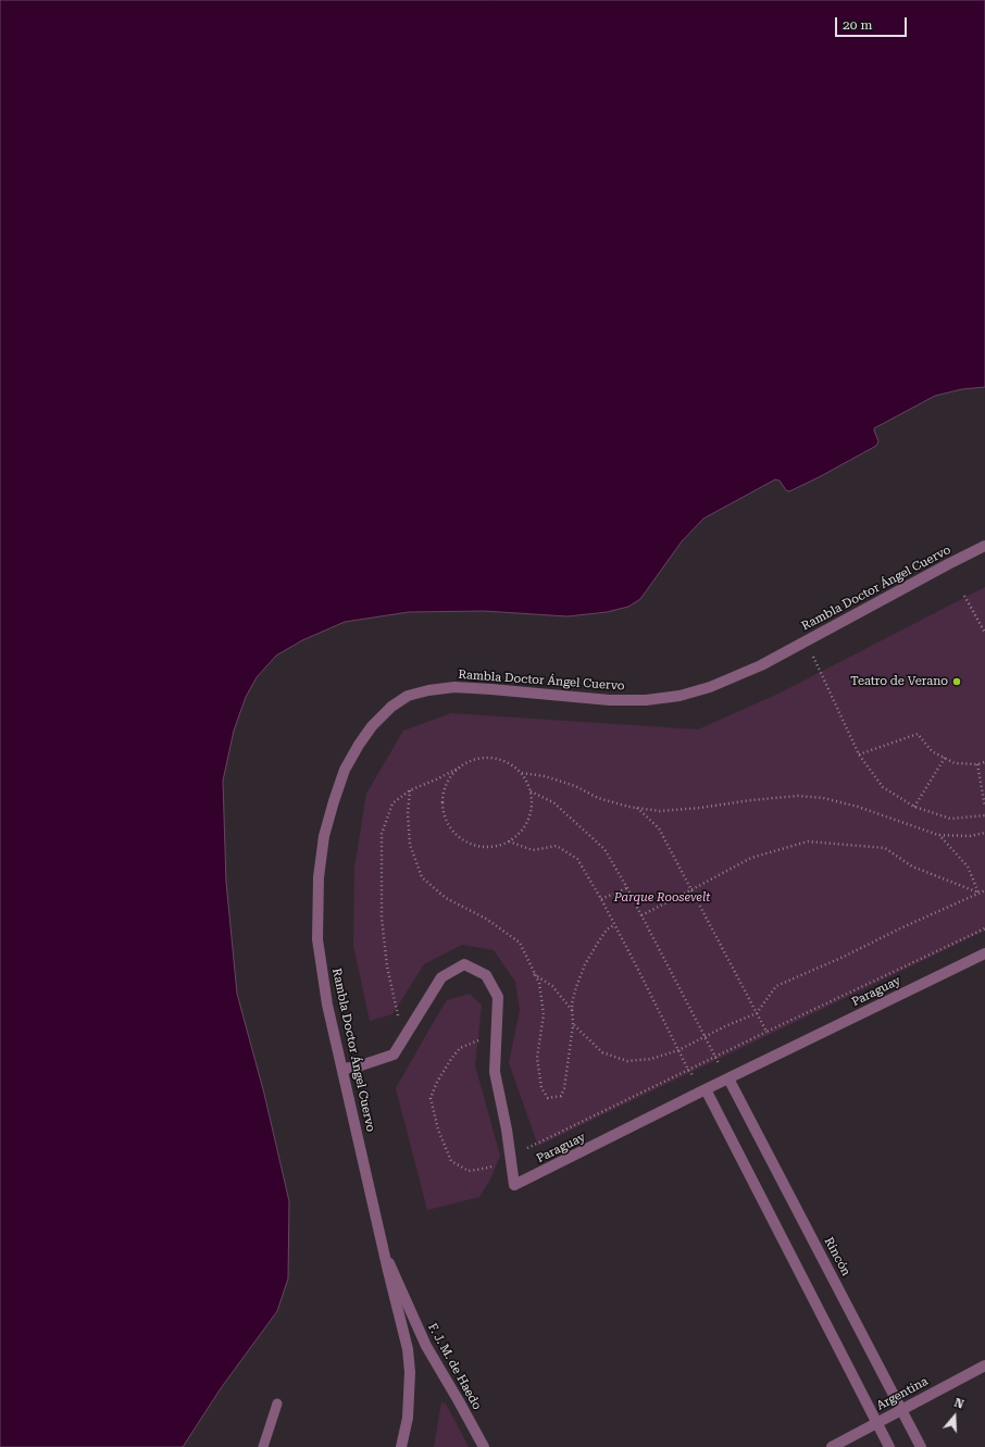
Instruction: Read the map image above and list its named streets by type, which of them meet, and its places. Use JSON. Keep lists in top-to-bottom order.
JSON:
{
  "streets": {
    "street": [
      "Rambla Doctor Ángel Cuervo",
      "Paraguay",
      "Rincón",
      "F. J. M. de Haedo",
      "Argentina"
    ]
  },
  "crossings": [
    ["Rambla Doctor Ángel Cuervo", "Paraguay"],
    ["Rambla Doctor Ángel Cuervo", "F. J. M. de Haedo"],
    ["Paraguay", "Rincón"],
    ["Rincón", "Argentina"]
  ],
  "parks": ["Parque Roosevelt"],
  "places": ["Teatro de Verano"],
  "scale_bar": "20 m",
  "north": "top"
}
